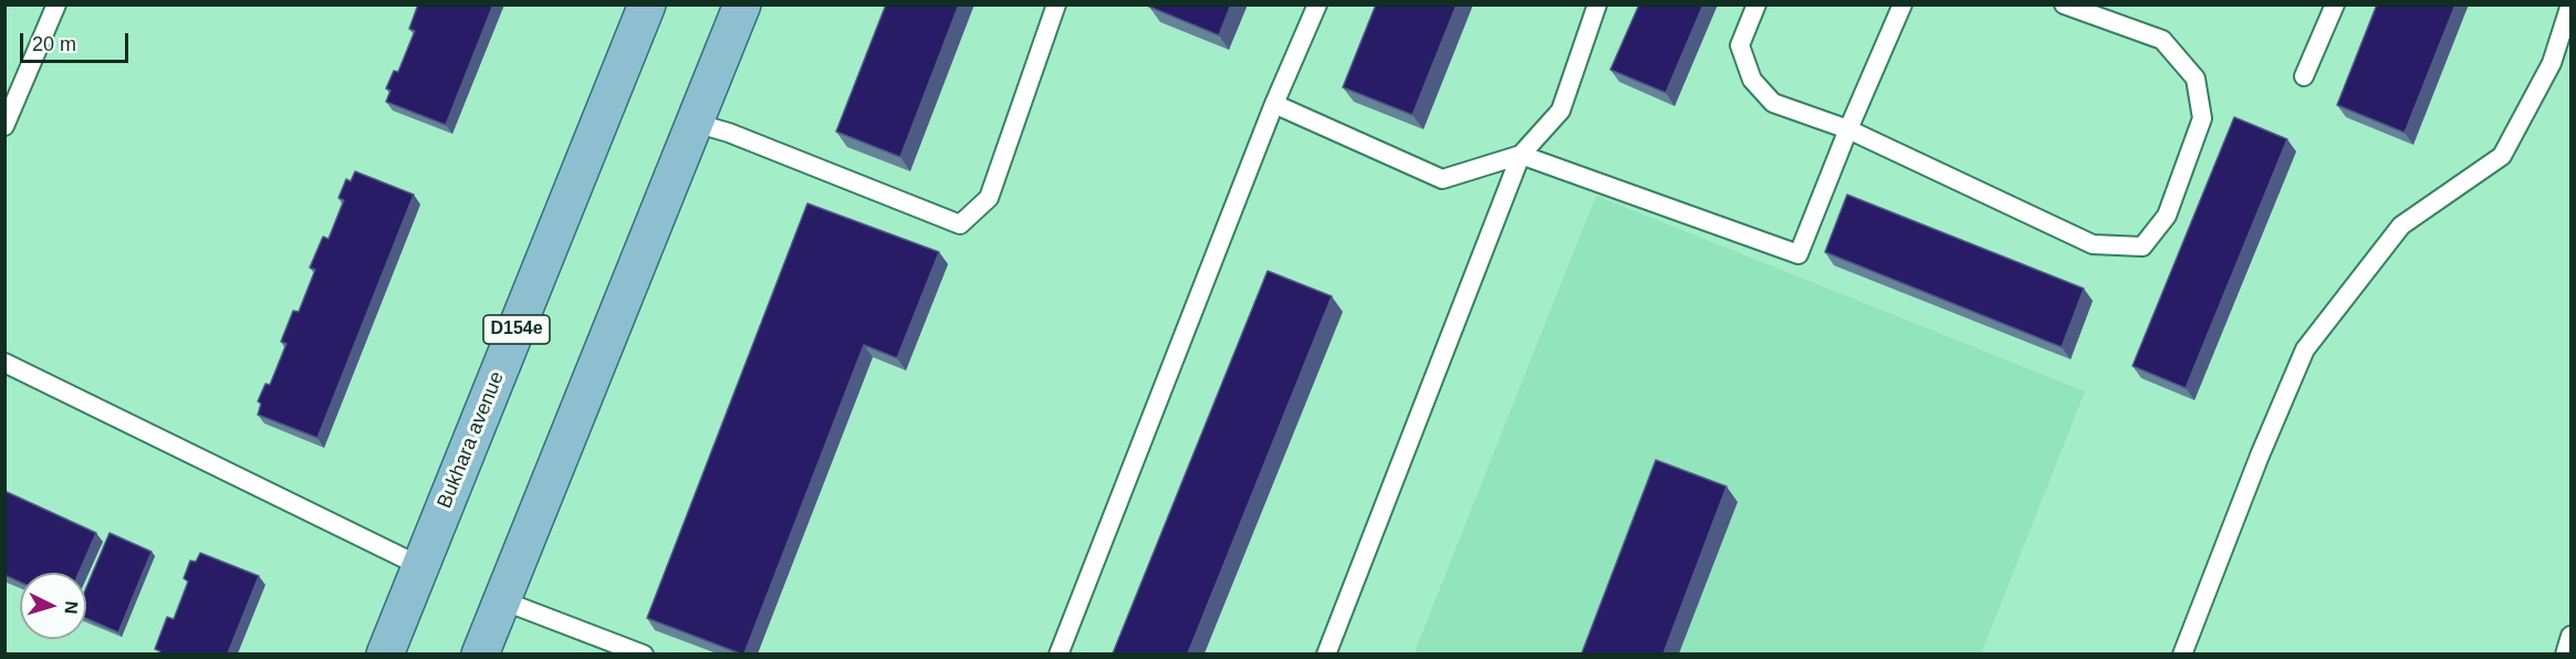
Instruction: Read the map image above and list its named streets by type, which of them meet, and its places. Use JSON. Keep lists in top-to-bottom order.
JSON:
{
  "streets": {
    "main road": ["D154e", "Bukhara avenue"]
  },
  "scale_bar": "20 m",
  "north": "right"
}
